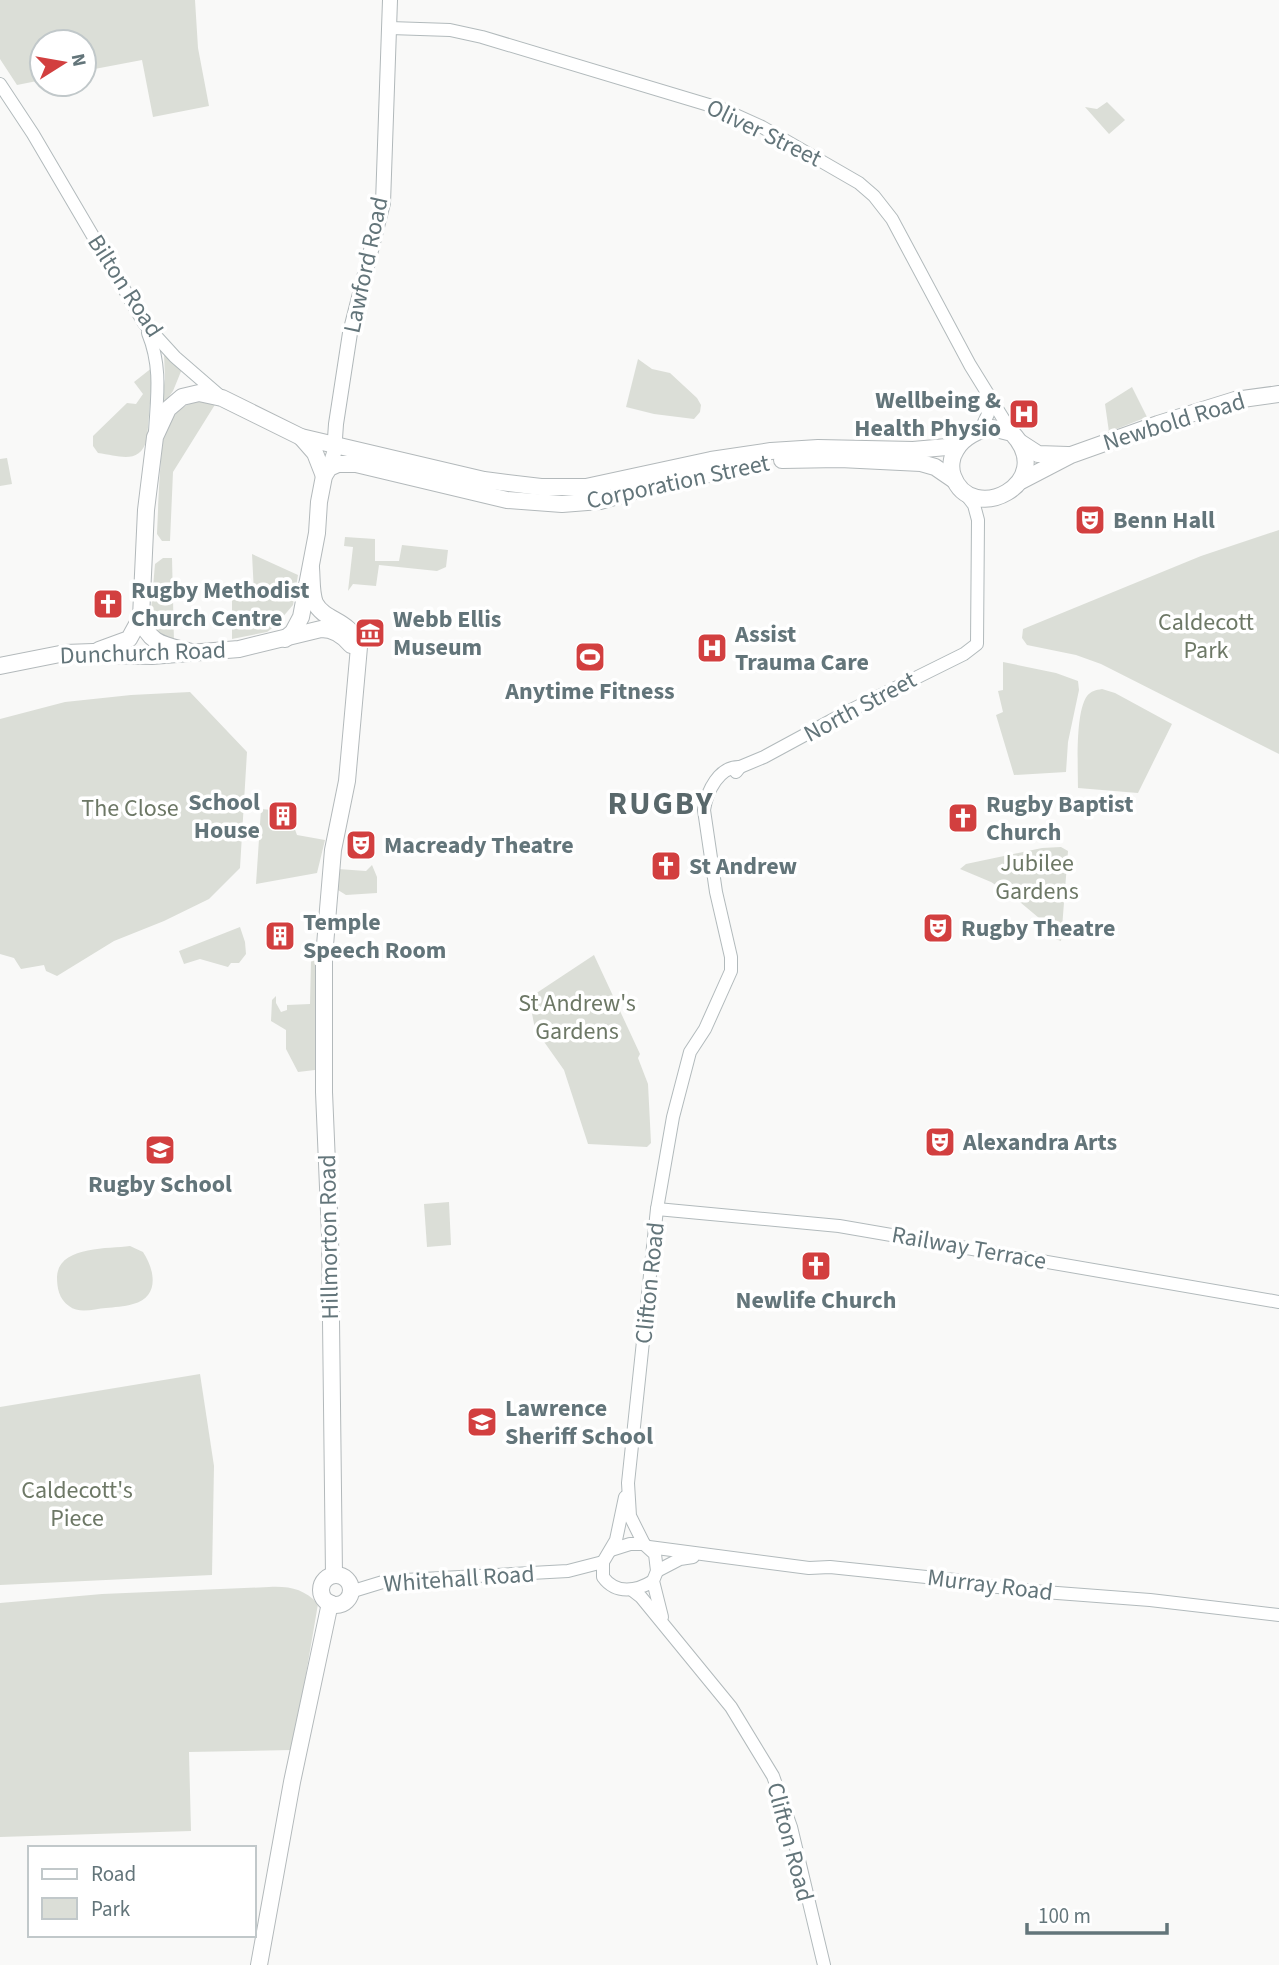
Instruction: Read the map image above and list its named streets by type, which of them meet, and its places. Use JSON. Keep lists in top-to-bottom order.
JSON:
{
  "streets": {
    "highway": [
      "Bilton Road",
      "Newbold Road",
      "Corporation Street",
      "Dunchurch Road",
      "Hillmorton Road"
    ],
    "main road": ["Lawford Road"],
    "street": [
      "Oliver Street",
      "North Street",
      "Railway Terrace",
      "Clifton Road",
      "Whitehall Road",
      "Murray Road"
    ]
  },
  "crossings": [
    ["Oliver Street", "Lawford Road"],
    ["Oliver Street", "Newbold Road"],
    ["Oliver Street", "Corporation Street"],
    ["Lawford Road", "Bilton Road"],
    ["Lawford Road", "Corporation Street"],
    ["Lawford Road", "Dunchurch Road"],
    ["Lawford Road", "Hillmorton Road"],
    ["Bilton Road", "Corporation Street"],
    ["Bilton Road", "Dunchurch Road"],
    ["Bilton Road", "Hillmorton Road"],
    ["Newbold Road", "Corporation Street"],
    ["Corporation Street", "Dunchurch Road"],
    ["Corporation Street", "Hillmorton Road"],
    ["Dunchurch Road", "Hillmorton Road"],
    ["North Street", "Clifton Road"],
    ["Hillmorton Road", "Whitehall Road"],
    ["Railway Terrace", "Clifton Road"],
    ["Clifton Road", "Whitehall Road"],
    ["Clifton Road", "Murray Road"],
    ["Whitehall Road", "Murray Road"]
  ],
  "districts": ["RUGBY"],
  "parks": [
    "Caldecott Park",
    "The Close",
    "Jubilee Gardens",
    "St Andrew's Gardens",
    "Caldecott's Piece"
  ],
  "places": {
    "hospital": ["Wellbeing & Health Physio", "Assist Trauma Care"],
    "theatre": [
      "Benn Hall",
      "Macready Theatre",
      "Rugby Theatre",
      "Alexandra Arts"
    ],
    "church": [
      "Rugby Methodist Church Centre",
      "Rugby Baptist Church",
      "St Andrew",
      "Newlife Church"
    ],
    "museum": ["Webb Ellis Museum"],
    "sports": ["Anytime Fitness"],
    "building": ["School House", "Temple Speech Room"],
    "school or university": ["Rugby School", "Lawrence Sheriff School"]
  },
  "legend": ["Road", "Park"],
  "scale_bar": "100 m",
  "north": "right"
}
